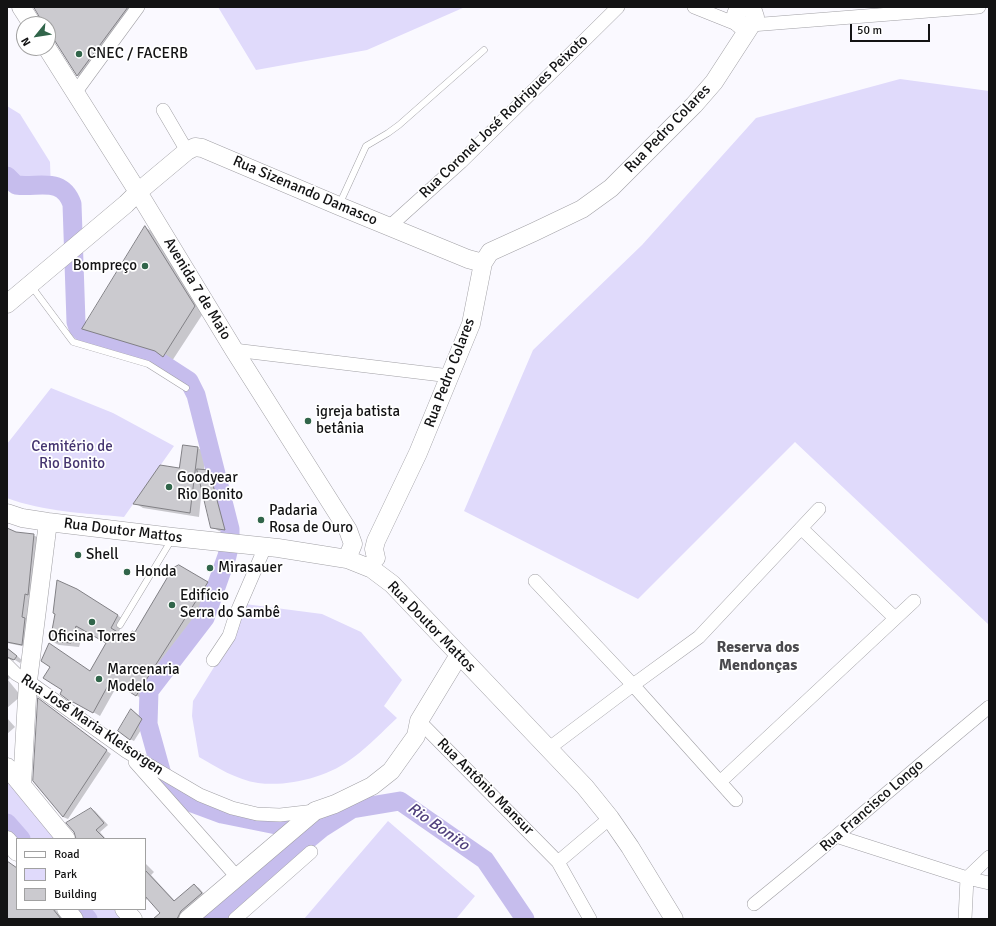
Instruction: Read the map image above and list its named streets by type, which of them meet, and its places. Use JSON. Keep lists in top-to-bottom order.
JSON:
{
  "streets": {
    "street": [
      "Rua Coronel José Rodrigues Peixoto",
      "Rua Pedro Colares",
      "Rua Sizenando Damasco",
      "Avenida 7 de Maio",
      "Rua Doutor Mattos",
      "Rua José Maria Kleisorgen",
      "Rua Antônio Mansur",
      "Rua Francisco Longo"
    ]
  },
  "crossings": [
    ["Rua Coronel José Rodrigues Peixoto", "Rua Sizenando Damasco"],
    ["Rua Pedro Colares", "Rua Sizenando Damasco"],
    ["Rua Pedro Colares", "Avenida 7 de Maio"],
    ["Avenida 7 de Maio", "Rua Doutor Mattos"],
    ["Rua José Maria Kleisorgen", "Rua Antônio Mansur"]
  ],
  "districts": ["Reserva dos Mendonças"],
  "water": ["Rio Bonito"],
  "parks": ["Cemitério de Rio Bonito"],
  "places": [
    "CNEC / FACERB",
    "Bompreço",
    "igreja batista betânia",
    "Goodyear Rio Bonito",
    "Padaria Rosa de Ouro",
    "Shell",
    "Mirasauer",
    "Honda",
    "Edifício Serra do Sambê",
    "Oficina Torres",
    "Marcenaria Modelo"
  ],
  "legend": ["Road", "Park", "Building"],
  "scale_bar": "50 m",
  "north": "bottom left"
}
